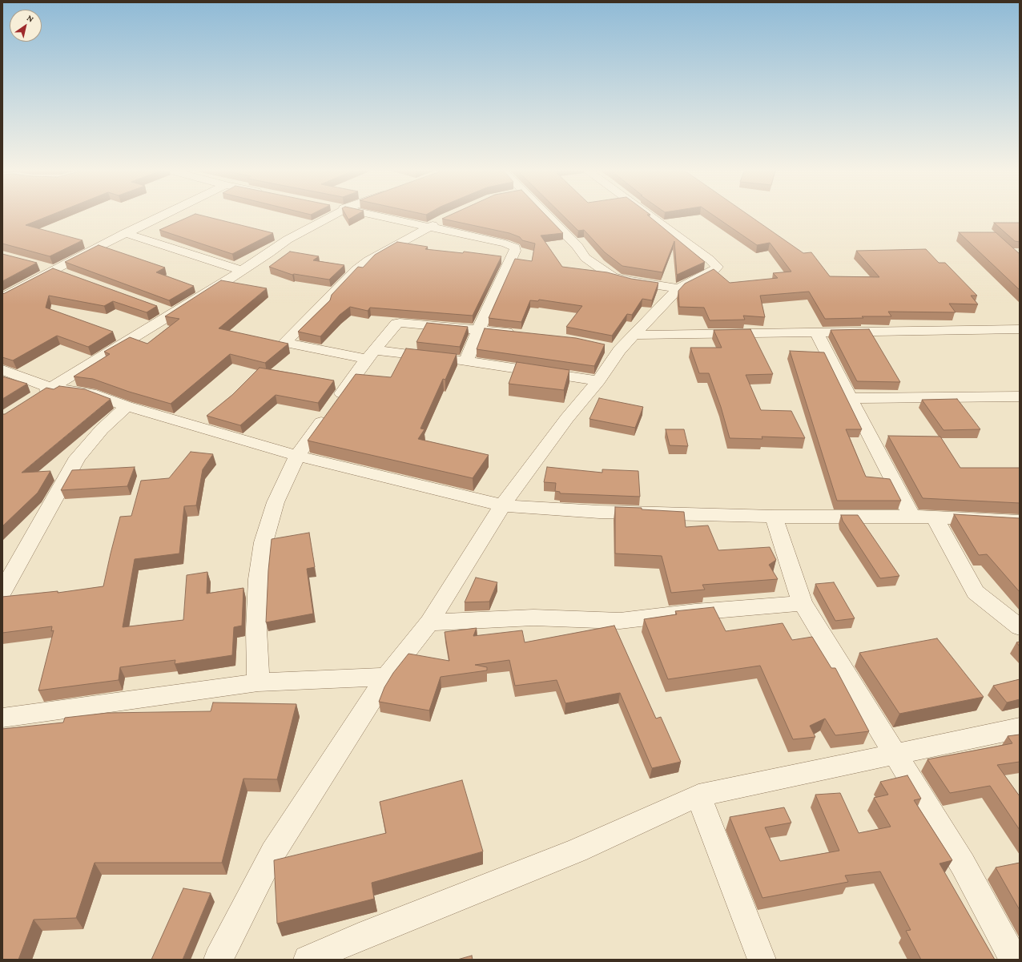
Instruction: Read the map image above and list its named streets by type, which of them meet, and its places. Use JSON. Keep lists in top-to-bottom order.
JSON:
{
  "north": "top right"
}
